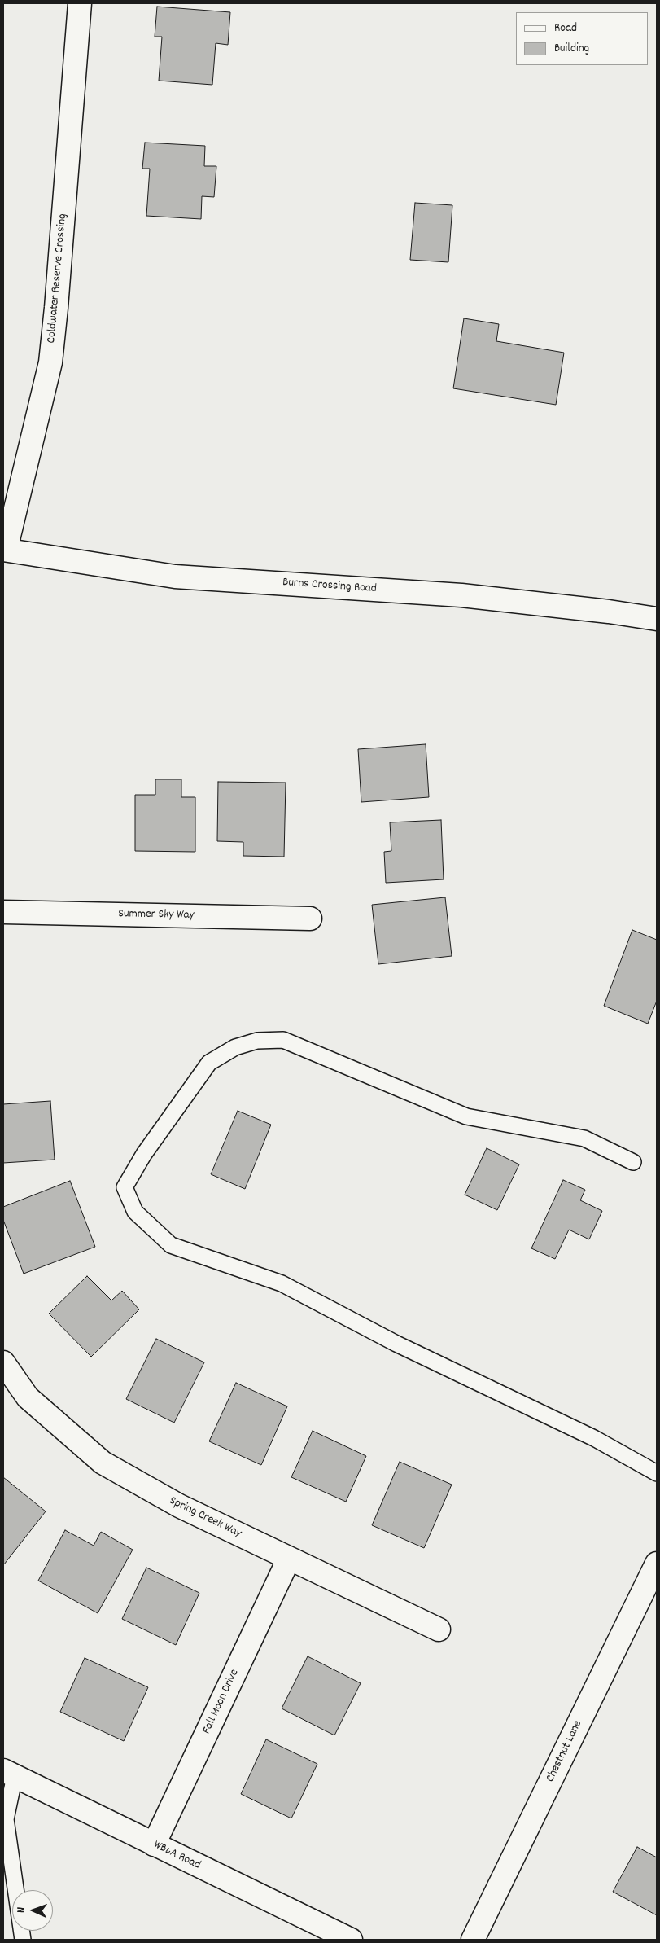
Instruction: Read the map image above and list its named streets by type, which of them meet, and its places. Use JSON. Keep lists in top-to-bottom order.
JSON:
{
  "streets": {
    "street": [
      "Coldwater Reserve Crossing",
      "Burns Crossing Road",
      "Summer Sky Way",
      "Spring Creek Way",
      "Fall Moon Drive",
      "Chestnut Lane",
      "WB&A Road"
    ]
  },
  "crossings": [
    ["Coldwater Reserve Crossing", "Burns Crossing Road"],
    ["Spring Creek Way", "Fall Moon Drive"],
    ["Fall Moon Drive", "WB&A Road"]
  ],
  "legend": ["Road", "Building"],
  "north": "left"
}
